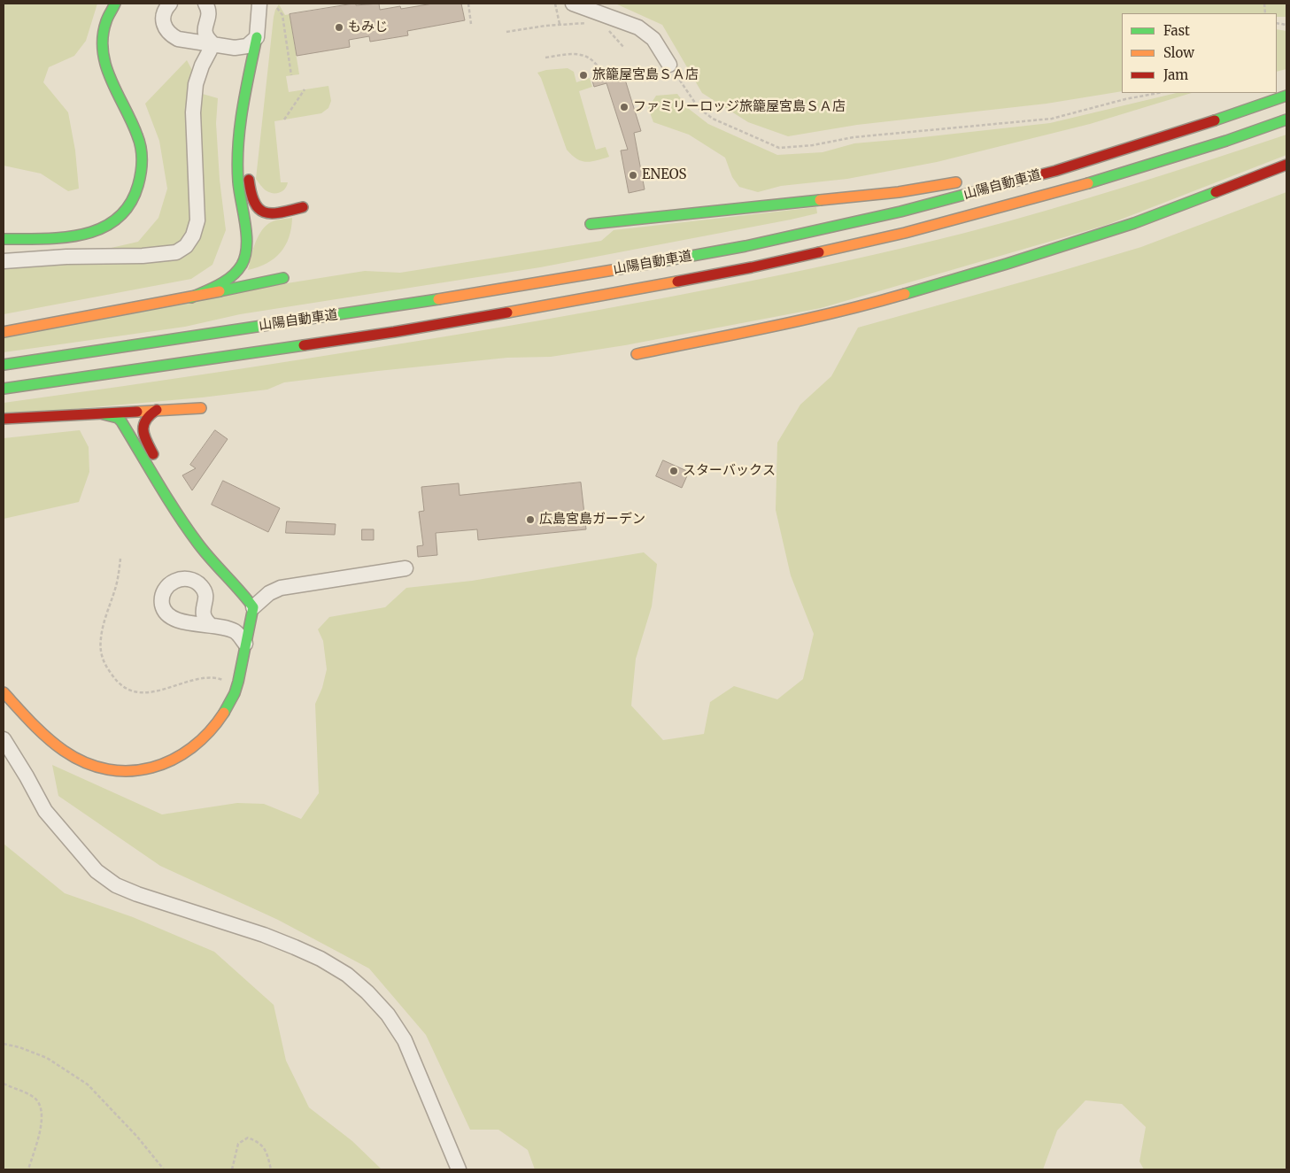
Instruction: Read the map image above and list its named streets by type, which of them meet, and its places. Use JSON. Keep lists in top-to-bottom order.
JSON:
{
  "streets": {
    "main road": ["山陽自動車道"]
  },
  "places": [
    "もみじ",
    "旅籠屋宮島ＳＡ店",
    "ファミリーロッジ旅籠屋宮島ＳＡ店",
    "ENEOS",
    "スターバックス",
    "広島宮島ガーデン"
  ],
  "legend": ["Fast", "Slow", "Jam"]
}
